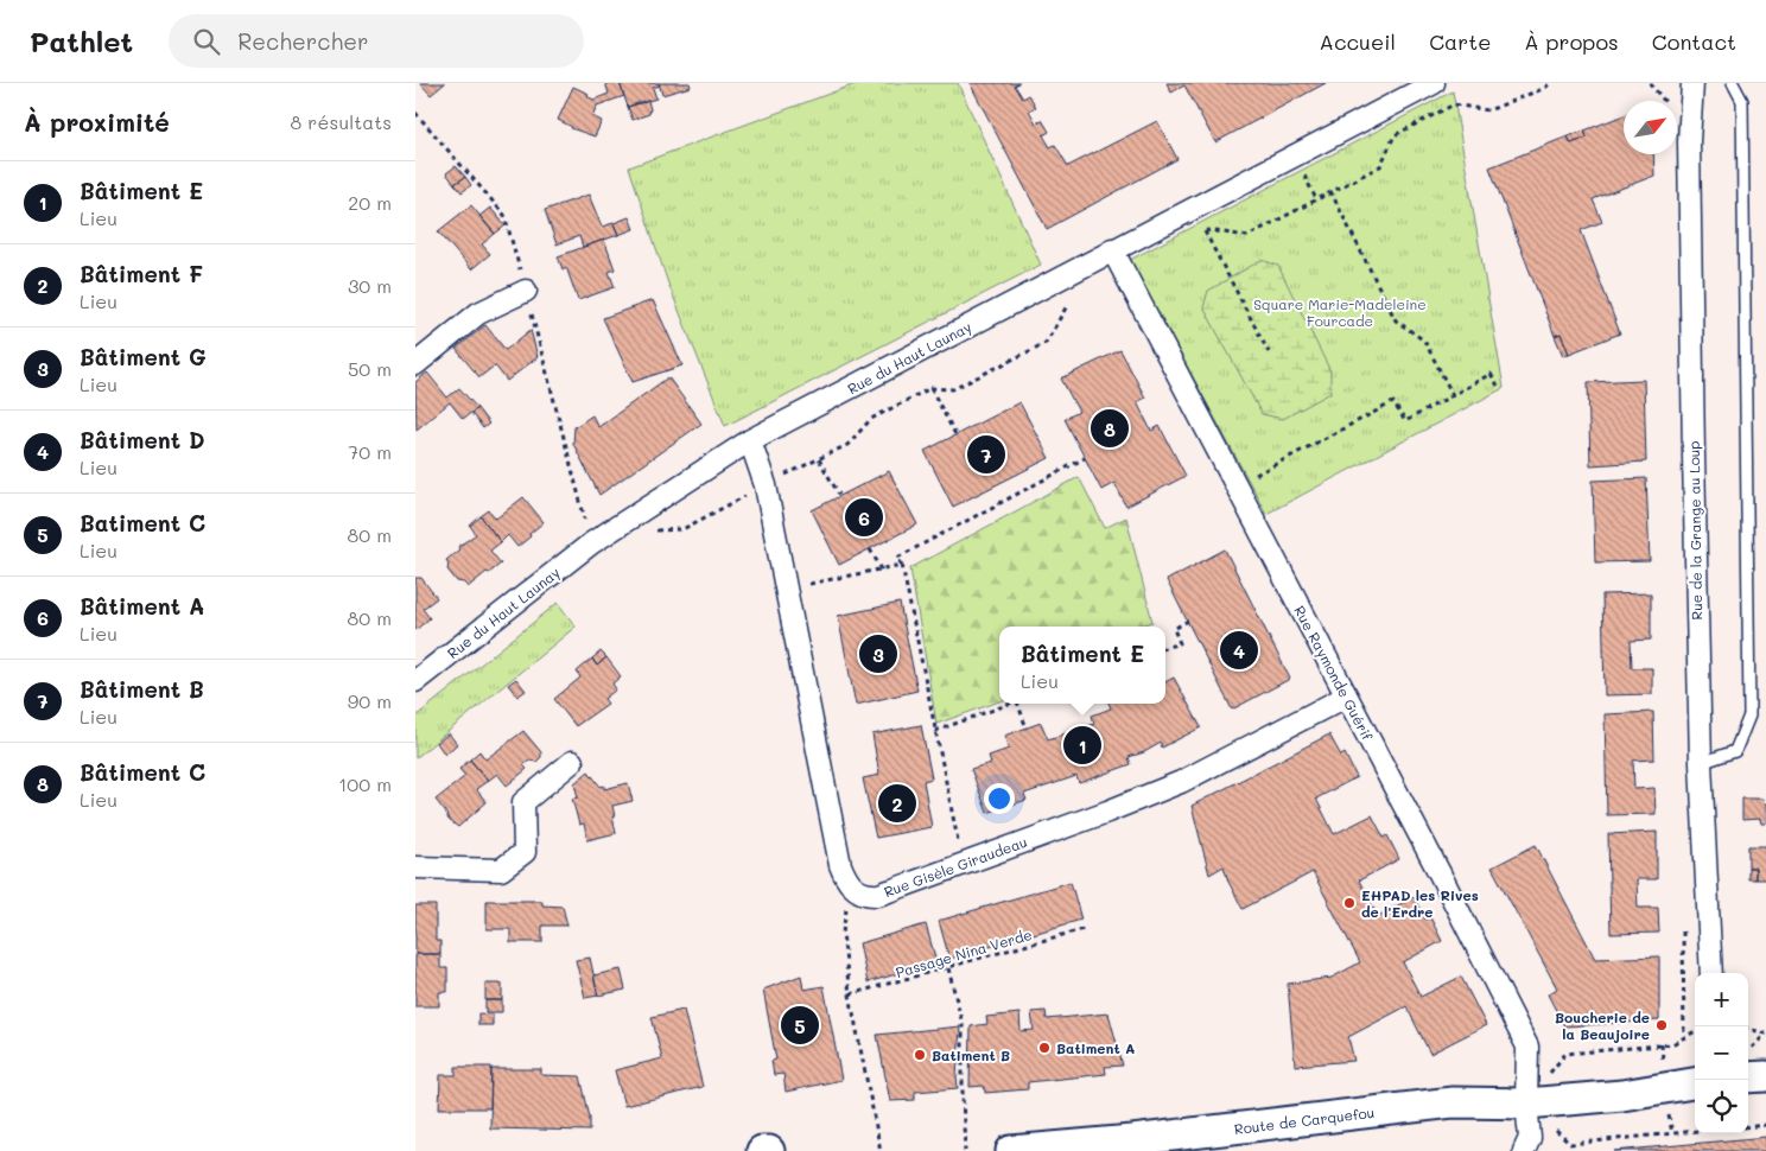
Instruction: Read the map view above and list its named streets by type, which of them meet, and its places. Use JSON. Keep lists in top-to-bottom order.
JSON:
{
  "streets": {
    "main road": ["Route de Carquefou"],
    "street": [
      "Rue du Haut Launay",
      "Rue de la Grange au Loup",
      "Rue Raymonde Guérif",
      "Rue Gisèle Giraudeau"
    ],
    "path": ["Passage Nina Verde"]
  },
  "crossings": [
    ["Rue du Haut Launay", "Rue Raymonde Guérif"],
    ["Rue Raymonde Guérif", "Rue Gisèle Giraudeau"],
    ["Rue Raymonde Guérif", "Route de Carquefou"]
  ],
  "parks": ["Square Marie-Madeleine Fourcade"],
  "places": [
    "EHPAD les Rives de l'Erdre",
    "Boucherie de la Beaujoire",
    "Batiment A",
    "Batiment B"
  ],
  "north": "top right",
  "page": {
    "header": "Pathlet",
    "search": "Rechercher",
    "nav": [
      "Accueil",
      "Carte",
      "À propos",
      "Contact"
    ],
    "heading": ["À proximité", "8 résultats"],
    "list": [
      {
        "mark": "1",
        "name": "Bâtiment E",
        "note": "Lieu",
        "value": "20 m"
      },
      {
        "mark": "2",
        "name": "Bâtiment F",
        "note": "Lieu",
        "value": "30 m"
      },
      {
        "mark": "3",
        "name": "Bâtiment G",
        "note": "Lieu",
        "value": "50 m"
      },
      {
        "mark": "4",
        "name": "Bâtiment D",
        "note": "Lieu",
        "value": "70 m"
      },
      {
        "mark": "5",
        "name": "Batiment C",
        "note": "Lieu",
        "value": "80 m"
      },
      {
        "mark": "6",
        "name": "Bâtiment A",
        "note": "Lieu",
        "value": "80 m"
      },
      {
        "mark": "7",
        "name": "Bâtiment B",
        "note": "Lieu",
        "value": "90 m"
      },
      {
        "mark": "8",
        "name": "Bâtiment C",
        "note": "Lieu",
        "value": "100 m"
      }
    ],
    "pins": [
      "8",
      "7",
      "6",
      "4",
      "3",
      "1",
      "2",
      "5"
    ],
    "popup": ["Bâtiment E", "Lieu"],
    "map_buttons": ["+", "−"]
  }
}
